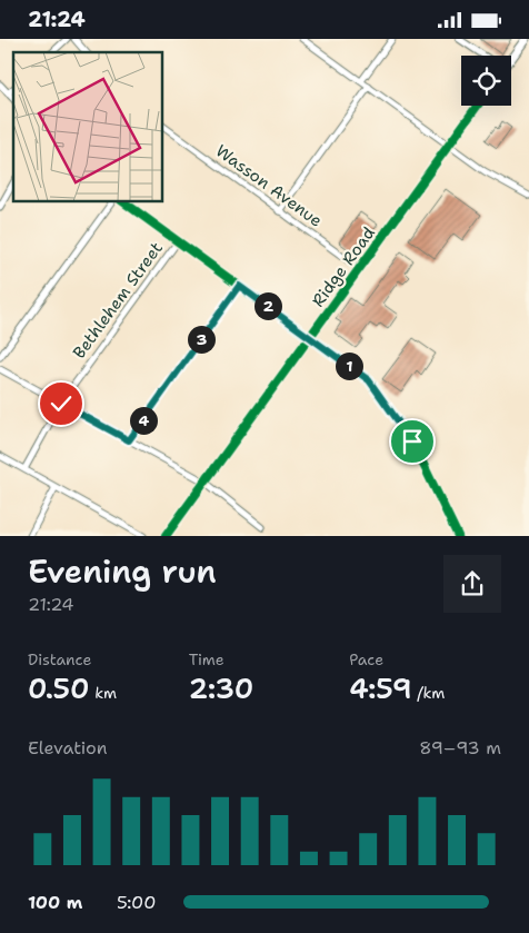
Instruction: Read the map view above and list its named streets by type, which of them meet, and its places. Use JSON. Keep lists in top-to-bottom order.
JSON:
{
  "streets": {
    "main road": ["Ridge Road"],
    "street": ["Wasson Avenue", "Bethlehem Street"]
  },
  "crossings": [
    ["Wasson Avenue", "Ridge Road"]
  ],
  "page": {
    "status": "21:24",
    "pins": [
      "2",
      "3",
      "1",
      "4"
    ],
    "heading": ["Evening run", "21:24"],
    "stats": [
      ["Distance", "0.50 km"],
      ["Time", "2:30"],
      ["Pace", "4:59 /km"]
    ],
    "chart": ["Elevation", "89–93 m"],
    "list": [
      {
        "name": "100 m",
        "note": "5:00"
      }
    ]
  }
}
